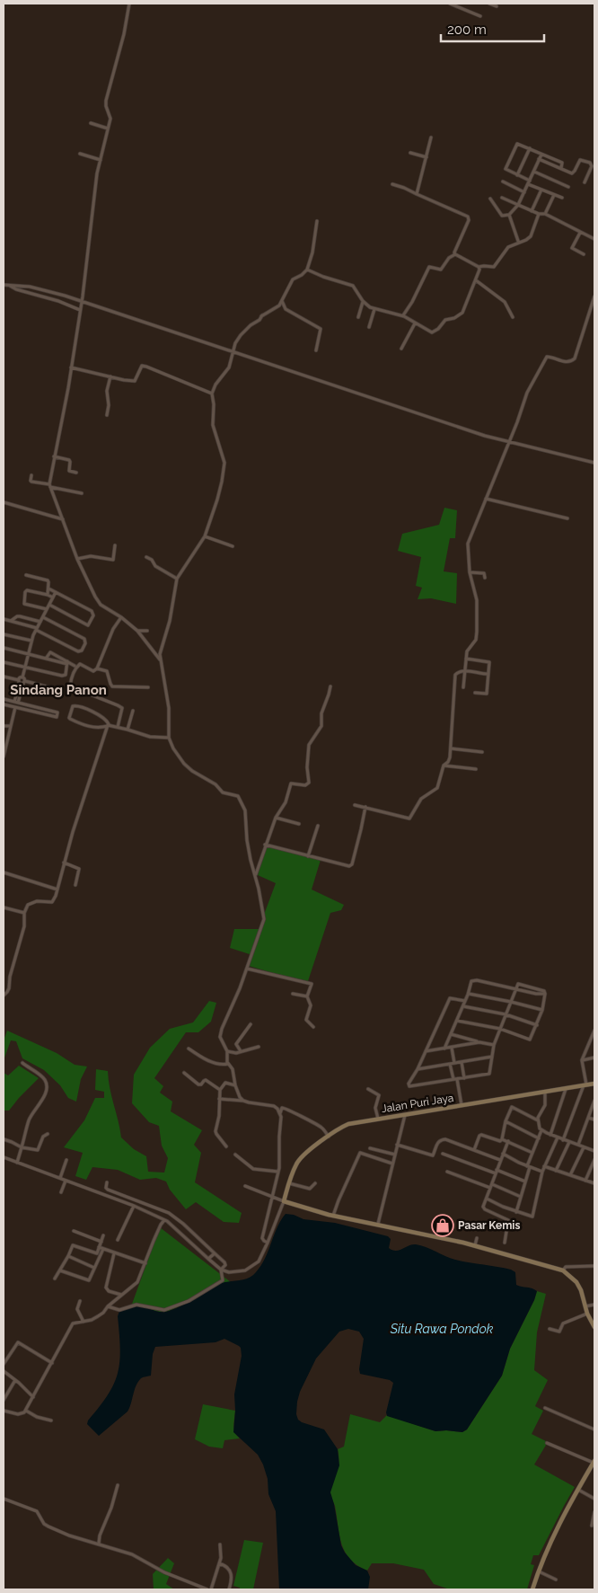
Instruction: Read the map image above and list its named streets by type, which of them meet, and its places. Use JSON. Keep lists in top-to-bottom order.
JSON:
{
  "streets": {
    "street": ["Jalan Puri Jaya"]
  },
  "districts": ["Sindang Panon"],
  "water": ["Situ Rawa Pondok"],
  "places": {
    "shop": ["Pasar Kemis"]
  },
  "scale_bar": "200 m"
}
